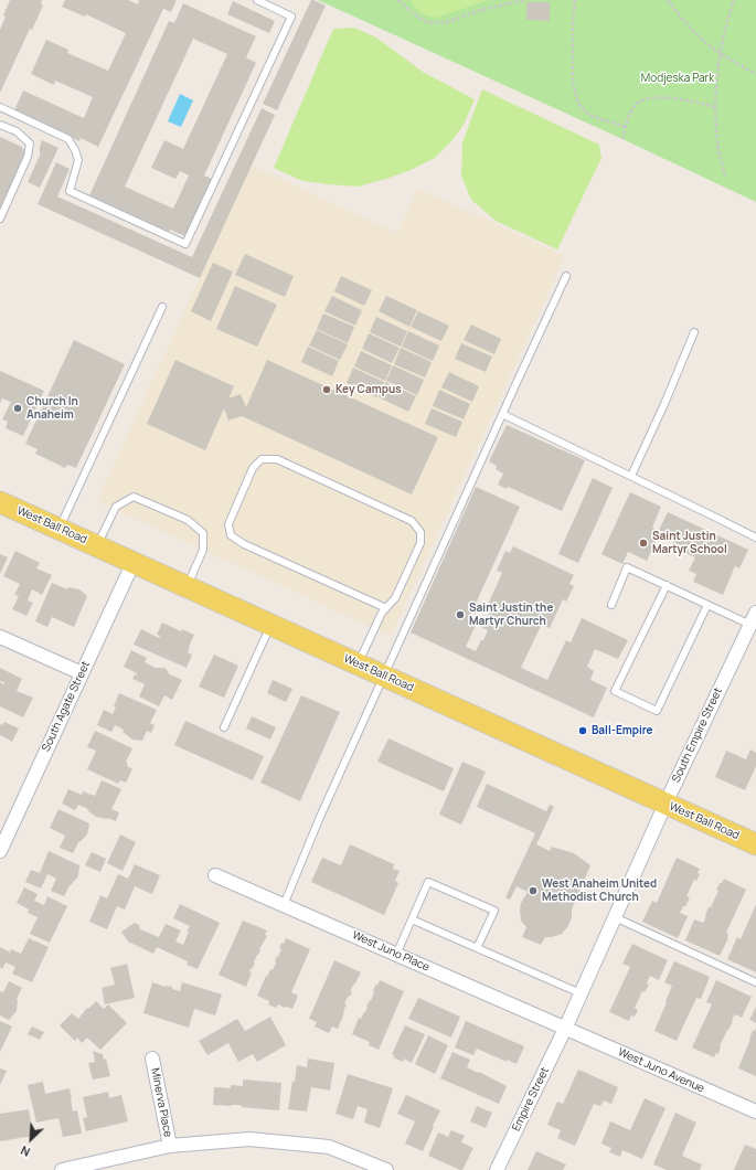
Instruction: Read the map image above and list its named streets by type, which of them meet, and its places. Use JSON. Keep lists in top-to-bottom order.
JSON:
{
  "streets": {
    "main road": ["West Ball Road"],
    "street": [
      "South Agate Street",
      "South Empire Street",
      "West Juno Place",
      "West Juno Avenue",
      "Empire Street",
      "Minerva Place"
    ]
  },
  "crossings": [
    ["West Ball Road", "South Agate Street"],
    ["West Ball Road", "South Empire Street"],
    ["South Empire Street", "West Juno Place"],
    ["South Empire Street", "West Juno Avenue"],
    ["South Empire Street", "Empire Street"],
    ["West Juno Place", "West Juno Avenue"],
    ["West Juno Place", "Empire Street"],
    ["West Juno Avenue", "Empire Street"]
  ],
  "parks": ["Modjeska Park"],
  "places": [
    "Key Campus",
    "Church In Anaheim",
    "Saint Justin Martyr School",
    "Saint Justin the Martyr Church",
    "Ball-Empire",
    "West Anaheim United Methodist Church"
  ],
  "north": "bottom left"
}
